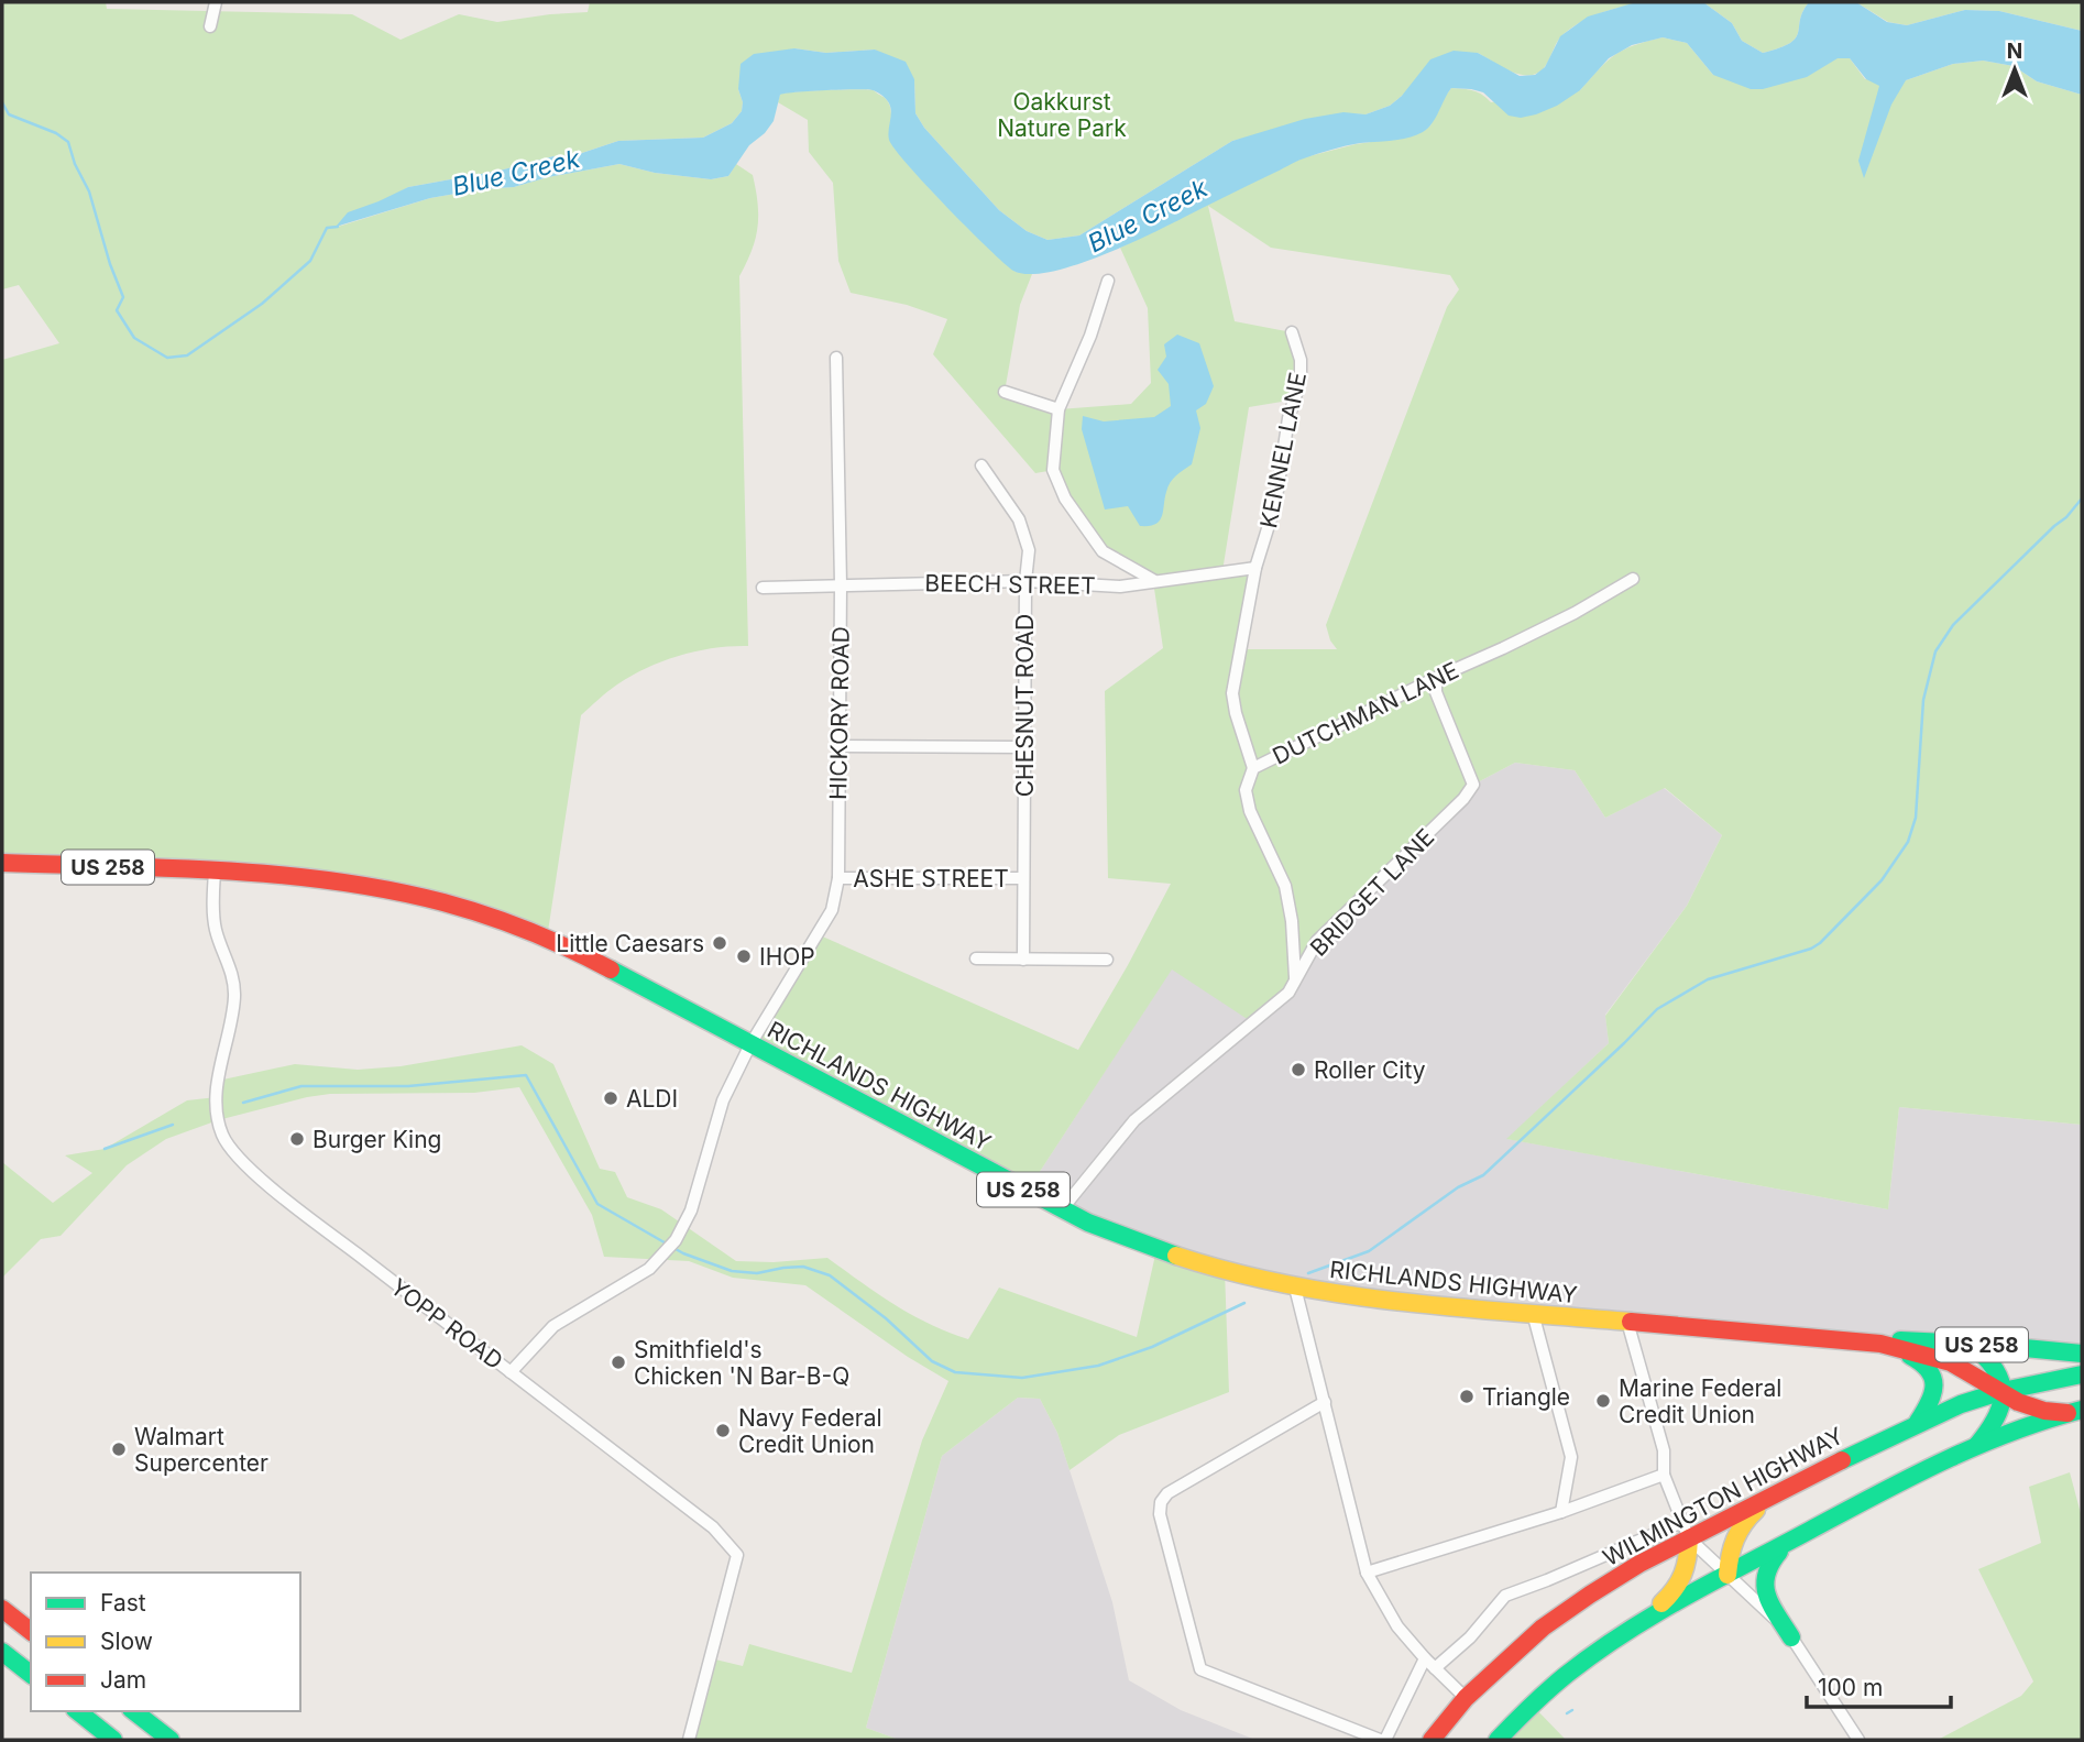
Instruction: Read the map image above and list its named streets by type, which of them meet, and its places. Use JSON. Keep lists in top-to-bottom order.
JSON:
{
  "streets": {
    "main road": ["US 258", "RICHLANDS HIGHWAY", "WILMINGTON HIGHWAY"],
    "street": [
      "KENNEL LANE",
      "BEECH STREET",
      "CHESNUT ROAD",
      "HICKORY ROAD",
      "DUTCHMAN LANE",
      "ASHE STREET",
      "BRIDGET LANE",
      "YOPP ROAD"
    ]
  },
  "crossings": [
    ["KENNEL LANE", "BEECH STREET"],
    ["KENNEL LANE", "DUTCHMAN LANE"],
    ["BEECH STREET", "CHESNUT ROAD"],
    ["BEECH STREET", "HICKORY ROAD"],
    ["CHESNUT ROAD", "ASHE STREET"],
    ["HICKORY ROAD", "ASHE STREET"],
    ["HICKORY ROAD", "RICHLANDS HIGHWAY"],
    ["HICKORY ROAD", "YOPP ROAD"],
    ["DUTCHMAN LANE", "BRIDGET LANE"],
    ["BRIDGET LANE", "RICHLANDS HIGHWAY"],
    ["RICHLANDS HIGHWAY", "YOPP ROAD"],
    ["RICHLANDS HIGHWAY", "WILMINGTON HIGHWAY"]
  ],
  "water": ["Blue Creek"],
  "parks": ["Oakkurst Nature Park"],
  "places": [
    "Little Caesars",
    "IHOP",
    "Roller City",
    "ALDI",
    "Burger King",
    "Smithfield's Chicken 'N Bar-B-Q",
    "Triangle",
    "Marine Federal Credit Union",
    "Navy Federal Credit Union",
    "Walmart Supercenter"
  ],
  "legend": ["Fast", "Slow", "Jam"],
  "scale_bar": "100 m",
  "north": "top"
}
